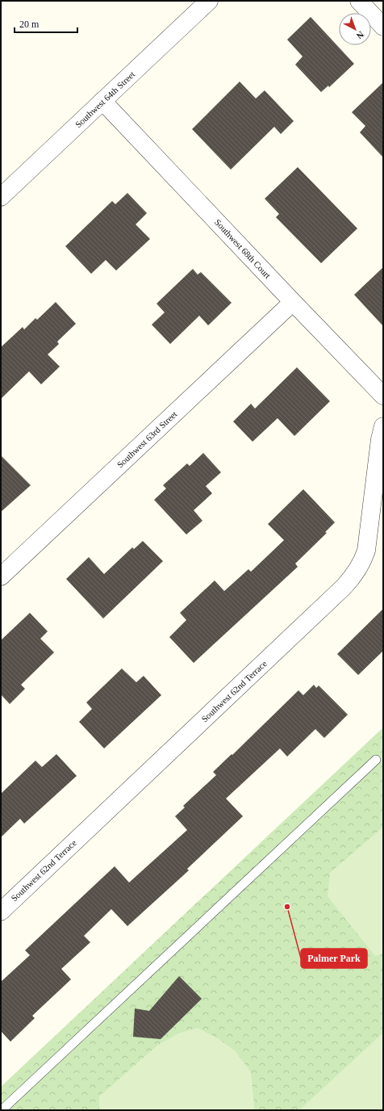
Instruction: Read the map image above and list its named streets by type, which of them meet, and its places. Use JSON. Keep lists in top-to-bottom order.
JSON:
{
  "streets": {
    "street": [
      "Southwest 64th Street",
      "Southwest 68th Court",
      "Southwest 63rd Street",
      "Southwest 62nd Terrace"
    ]
  },
  "crossings": [
    ["Southwest 64th Street", "Southwest 68th Court"],
    ["Southwest 68th Court", "Southwest 63rd Street"]
  ],
  "places": ["Palmer Park"],
  "scale_bar": "20 m",
  "north": "bottom right"
}
